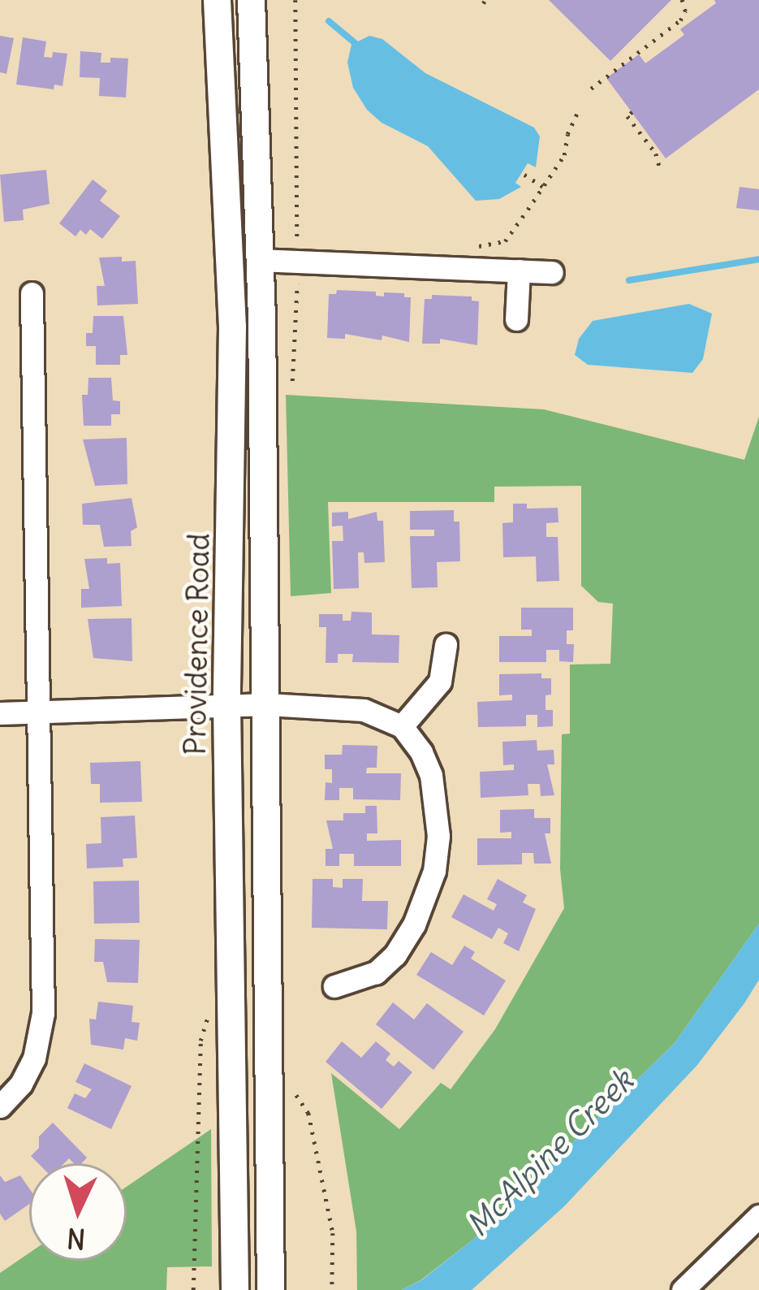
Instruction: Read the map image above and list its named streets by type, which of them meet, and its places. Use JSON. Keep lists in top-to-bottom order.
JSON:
{
  "streets": {
    "main road": ["Providence Road"]
  },
  "water": ["McAlpine Creek"],
  "north": "bottom"
}
